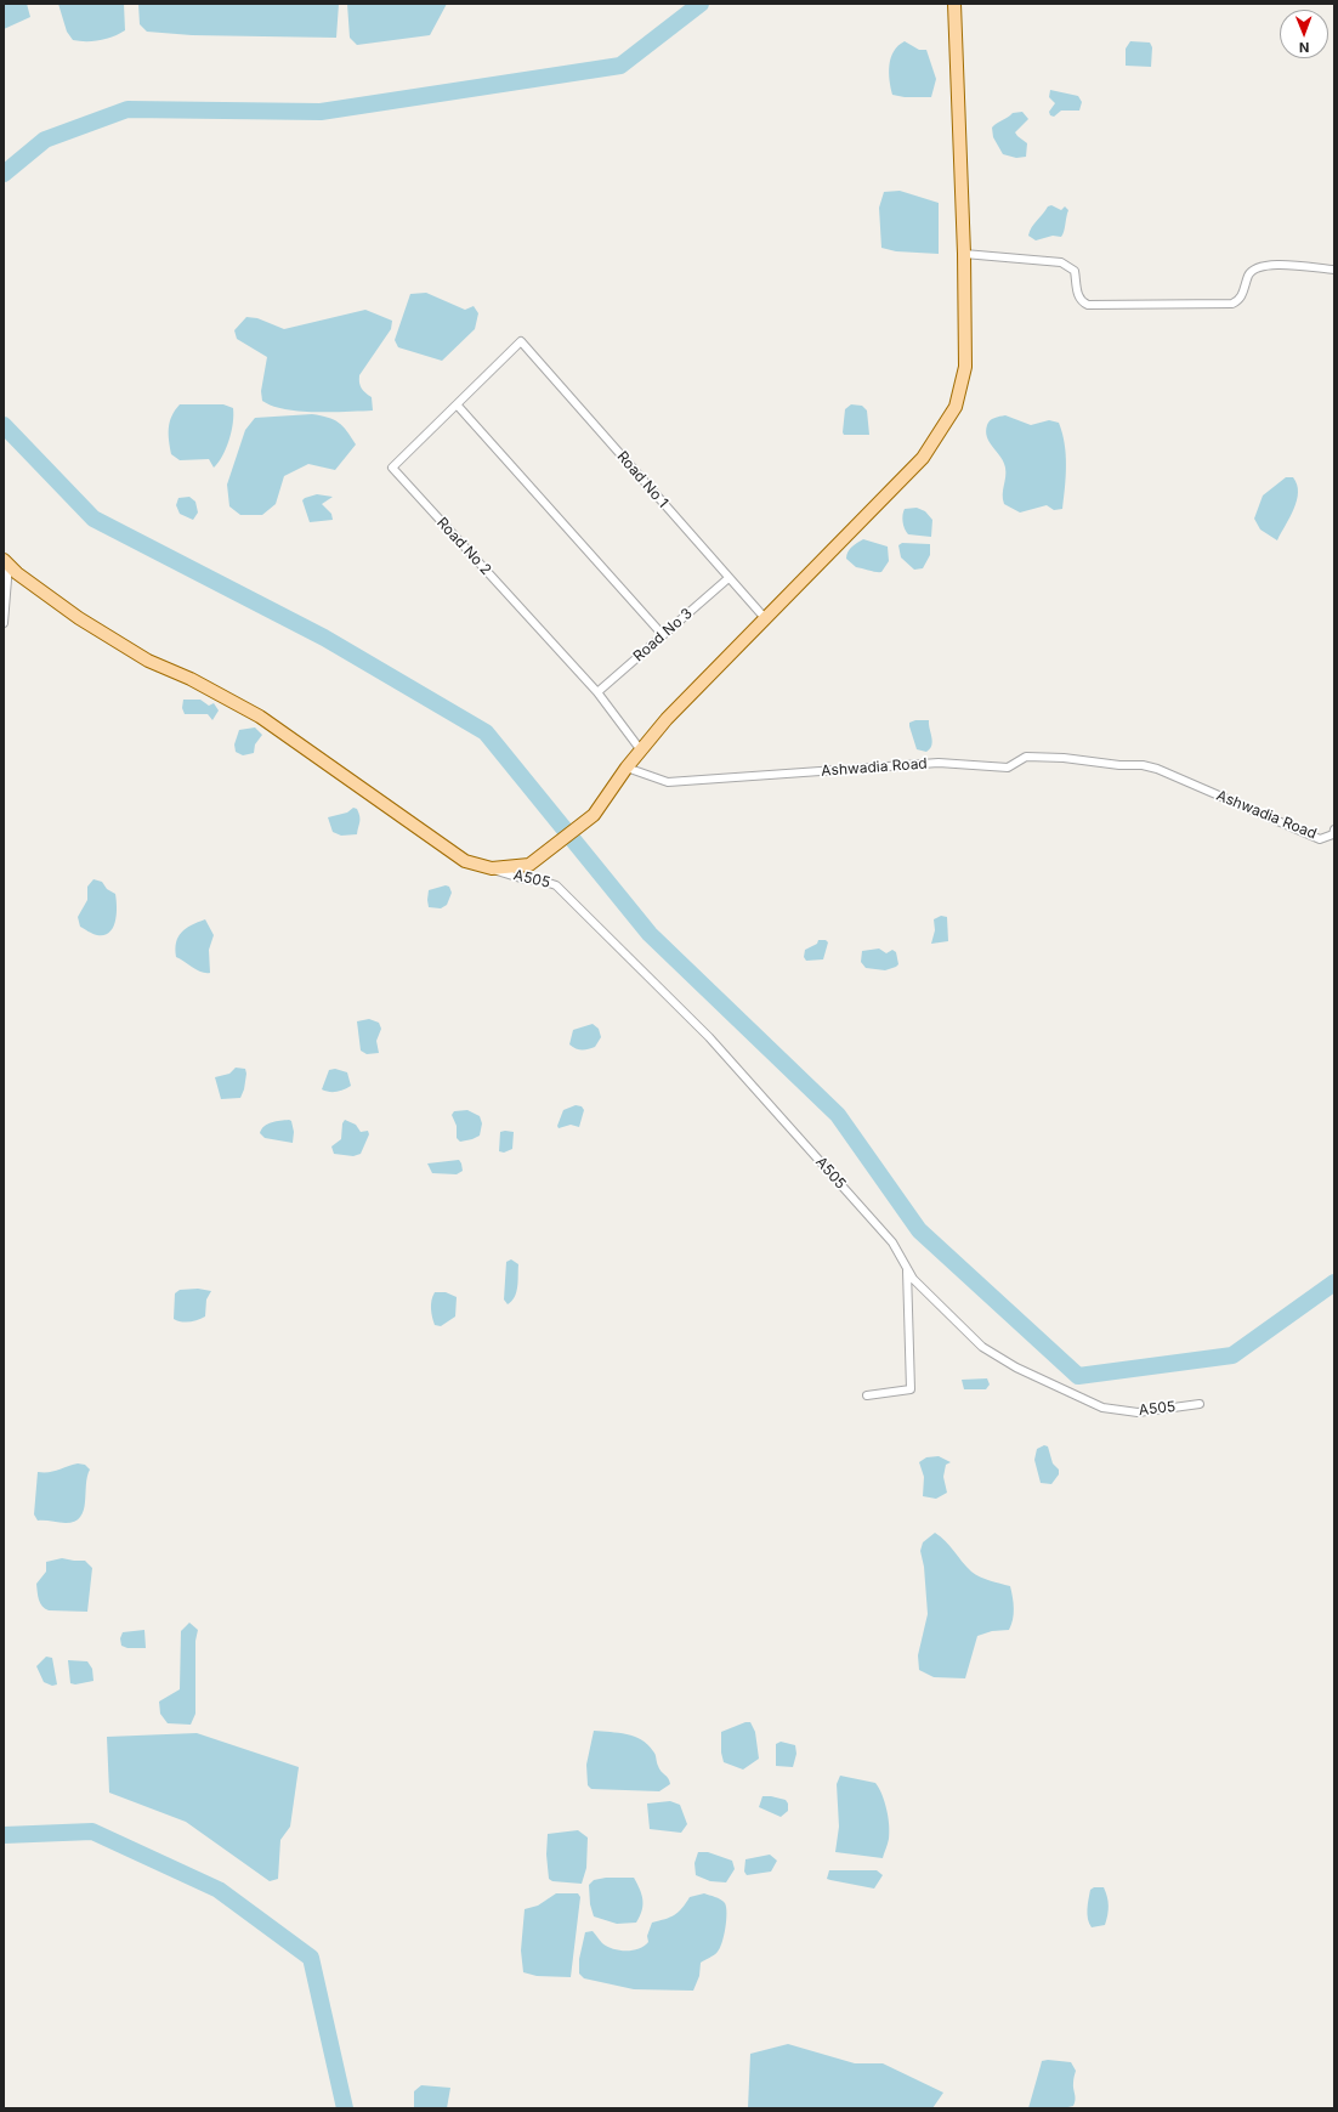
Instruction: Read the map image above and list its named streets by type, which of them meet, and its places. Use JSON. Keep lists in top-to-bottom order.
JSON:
{
  "streets": {
    "street": [
      "Road No 1",
      "Road No 2",
      "Road No 3",
      "Ashwadia Road",
      "A505"
    ]
  },
  "crossings": [
    ["Road No 1", "Road No 2"],
    ["Road No 1", "Road No 3"],
    ["Road No 2", "Road No 3"]
  ],
  "north": "bottom"
}
